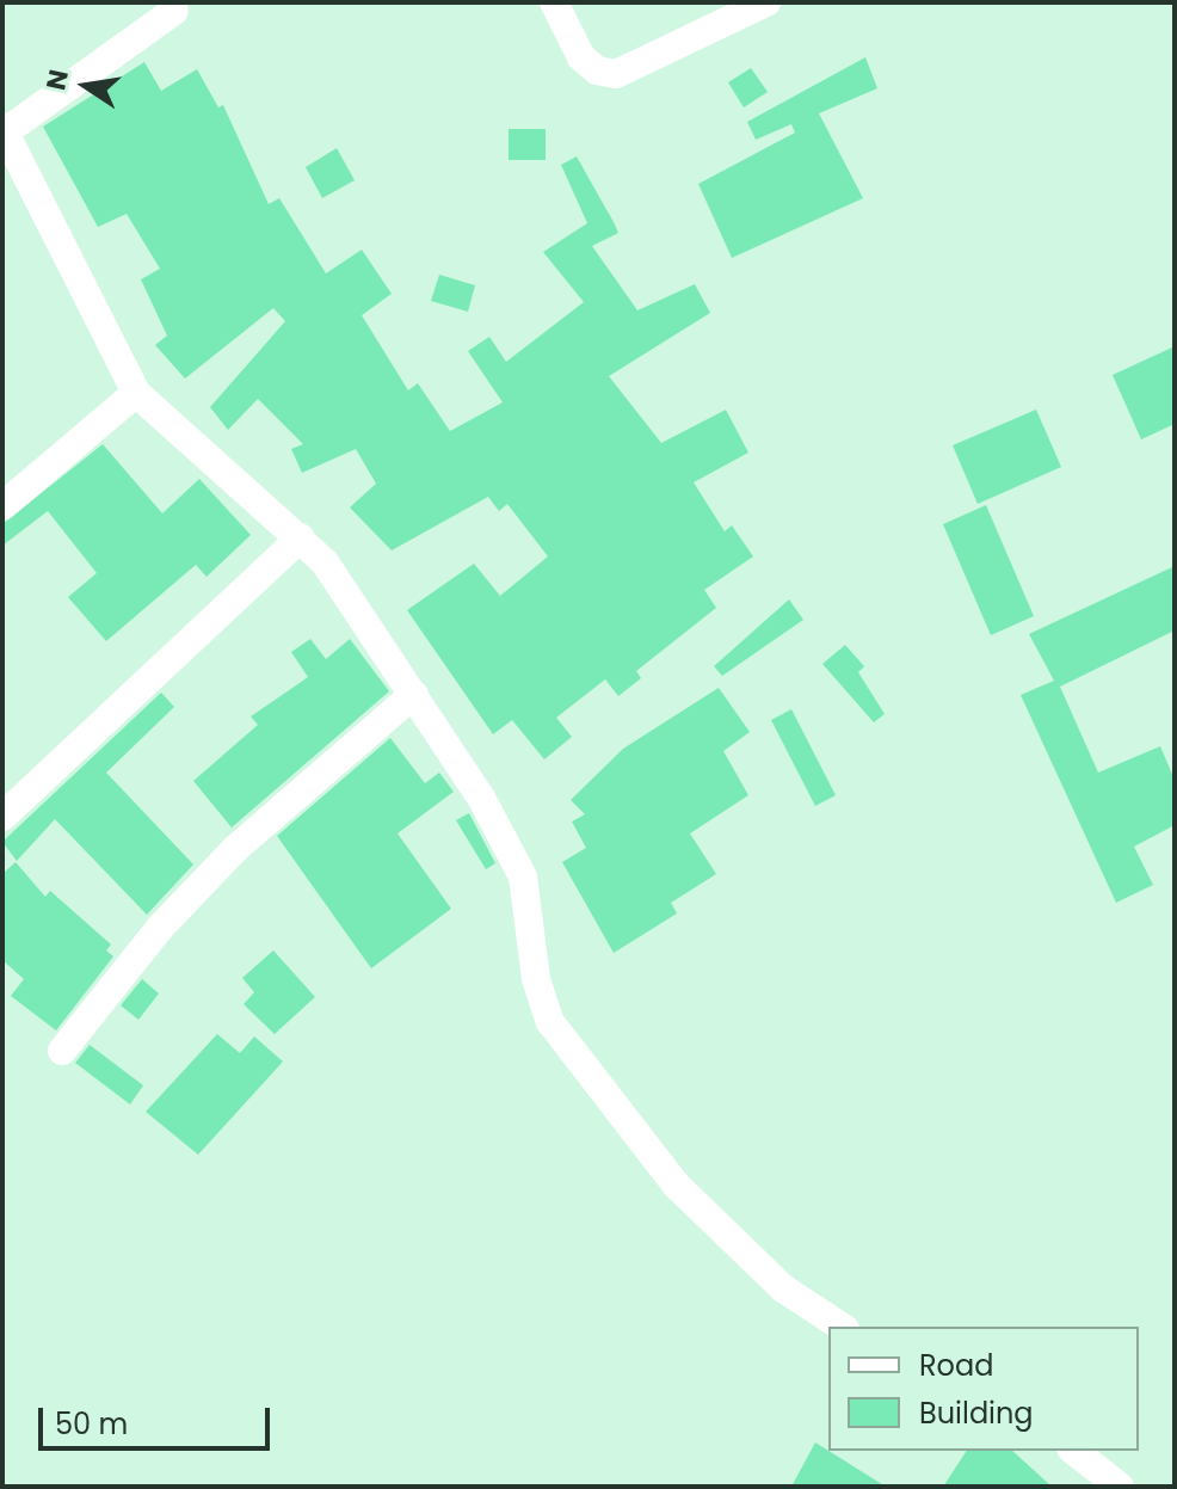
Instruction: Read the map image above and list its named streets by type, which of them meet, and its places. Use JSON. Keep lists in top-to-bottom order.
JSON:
{
  "legend": ["Road", "Building"],
  "scale_bar": "50 m",
  "north": "left"
}
